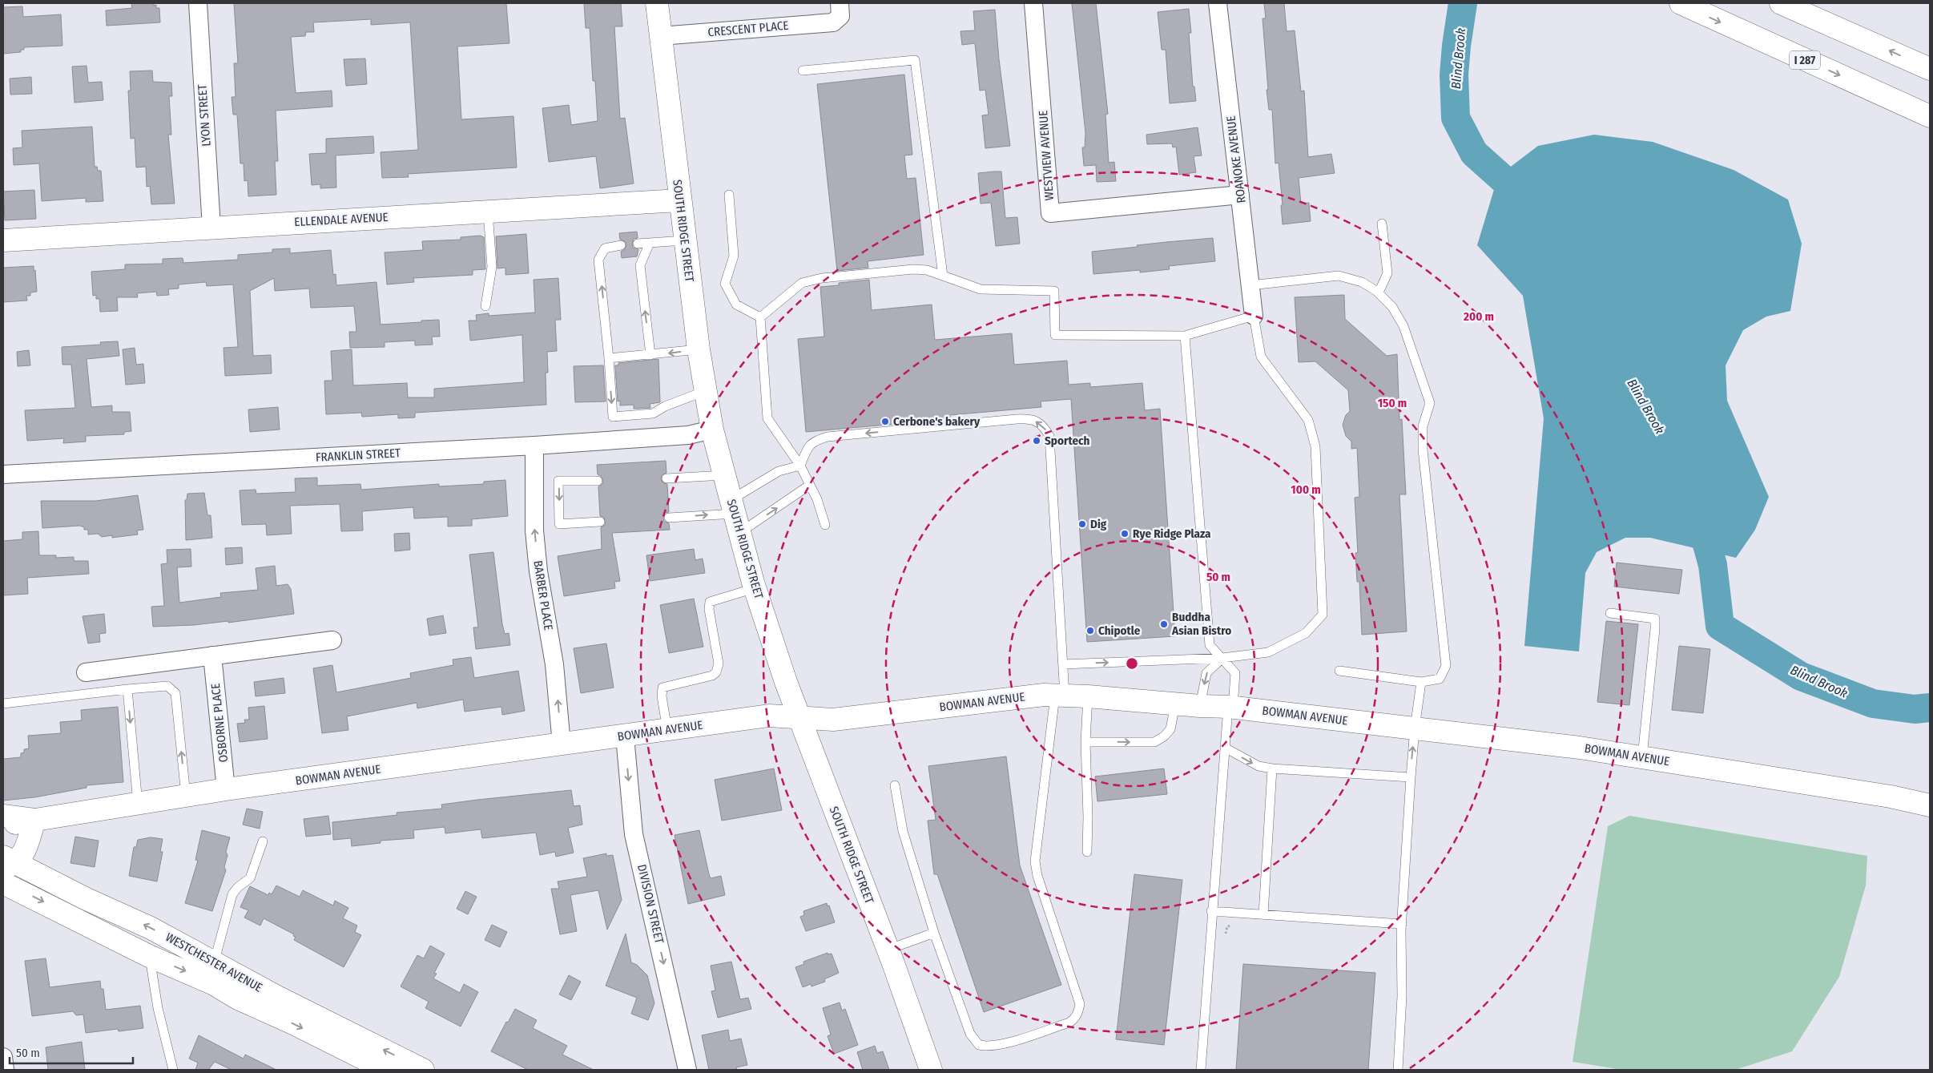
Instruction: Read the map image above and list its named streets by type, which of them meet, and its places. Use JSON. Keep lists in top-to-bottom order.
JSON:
{
  "streets": {
    "main road": [
      "I 287",
      "ELLENDALE AVENUE",
      "SOUTH RIDGE STREET",
      "BOWMAN AVENUE",
      "WESTCHESTER AVENUE"
    ],
    "street": [
      "CRESCENT PLACE",
      "LYON STREET",
      "WESTVIEW AVENUE",
      "ROANOKE AVENUE",
      "FRANKLIN STREET",
      "BARBER PLACE",
      "OSBORNE PLACE",
      "DIVISION STREET"
    ]
  },
  "crossings": [
    ["CRESCENT PLACE", "SOUTH RIDGE STREET"],
    ["LYON STREET", "ELLENDALE AVENUE"],
    ["WESTVIEW AVENUE", "ROANOKE AVENUE"],
    ["ELLENDALE AVENUE", "SOUTH RIDGE STREET"],
    ["SOUTH RIDGE STREET", "FRANKLIN STREET"],
    ["SOUTH RIDGE STREET", "BOWMAN AVENUE"],
    ["FRANKLIN STREET", "BARBER PLACE"],
    ["BARBER PLACE", "BOWMAN AVENUE"],
    ["BOWMAN AVENUE", "OSBORNE PLACE"],
    ["BOWMAN AVENUE", "DIVISION STREET"]
  ],
  "one_way": ["BARBER PLACE", "DIVISION STREET"],
  "water": ["Blind Brook"],
  "places": [
    "Cerbone's bakery",
    "Sportech",
    "Dig",
    "Rye Ridge Plaza",
    "Buddha Asian Bistro",
    "Chipotle"
  ],
  "scale_bar": "50 m",
  "rings": [
    "200 m",
    "150 m",
    "100 m",
    "50 m"
  ]
}
